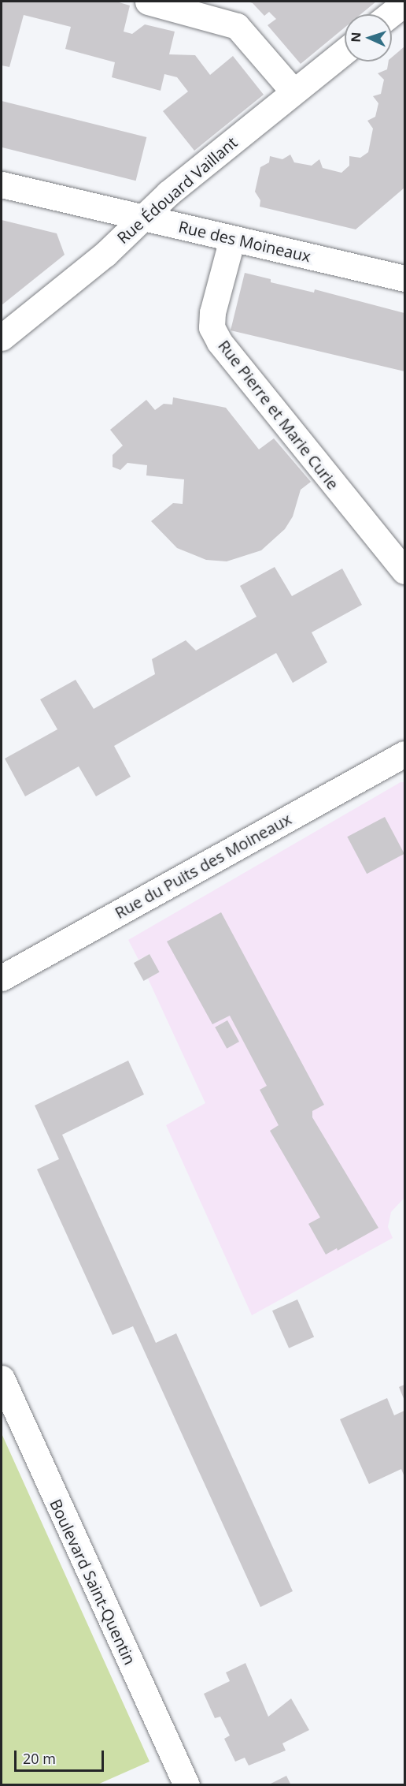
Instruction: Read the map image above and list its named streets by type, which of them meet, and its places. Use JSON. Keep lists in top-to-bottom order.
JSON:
{
  "streets": {
    "street": [
      "Rue Édouard Vaillant",
      "Rue des Moineaux",
      "Rue Pierre et Marie Curie",
      "Rue du Puits des Moineaux",
      "Boulevard Saint-Quentin"
    ]
  },
  "crossings": [
    ["Rue Édouard Vaillant", "Rue des Moineaux"],
    ["Rue des Moineaux", "Rue Pierre et Marie Curie"]
  ],
  "scale_bar": "20 m",
  "north": "left"
}
